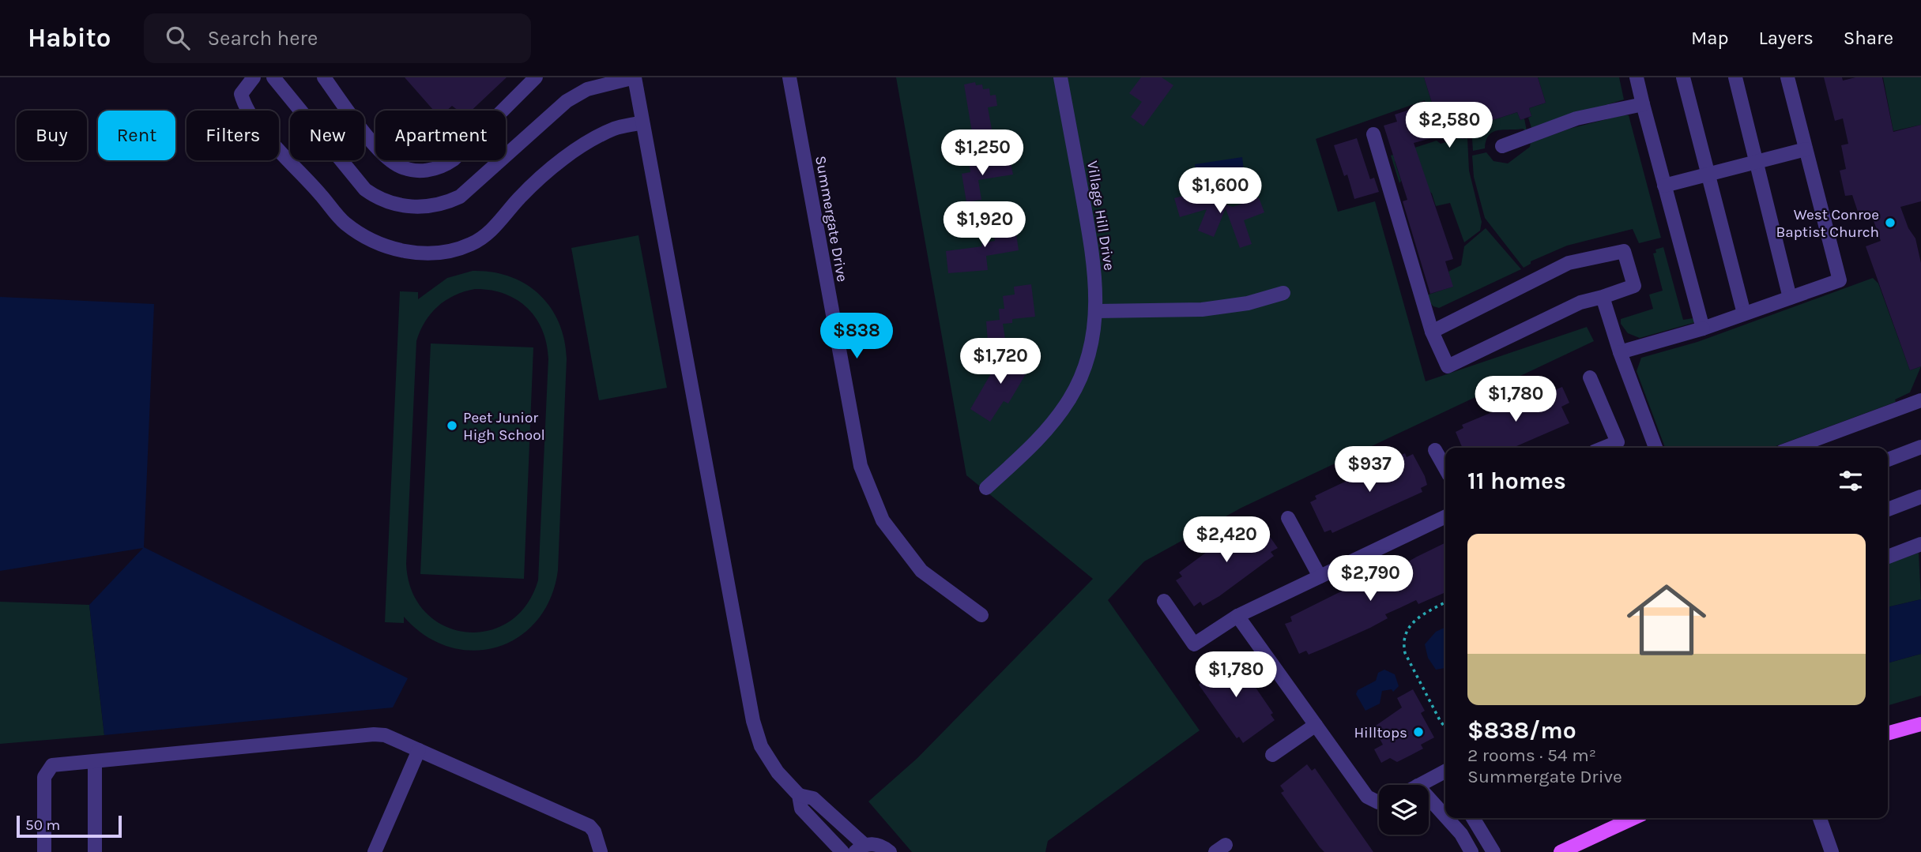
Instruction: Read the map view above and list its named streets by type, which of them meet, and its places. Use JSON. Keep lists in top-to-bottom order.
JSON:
{
  "streets": {
    "street": ["Village Hill Drive", "Summergate Drive"]
  },
  "places": ["West Conroe Baptist Church", "Peet Junior High School", "Hilltops"],
  "scale_bar": "50 m",
  "page": {
    "header": "Habito",
    "search": "Search here",
    "nav": ["Map", "Layers", "Share"],
    "price": [
      "$2,580",
      "$1,250",
      "$1,600",
      "$1,920",
      "$838",
      "$1,720",
      "$1,780",
      "$937",
      "$2,420",
      "$2,790",
      "$1,780"
    ],
    "chip": [
      "Buy",
      "Rent",
      "Filters",
      "New",
      "Apartment"
    ],
    "heading": "11 homes",
    "list": [
      {
        "name": "$838/mo",
        "note": "2 rooms · 54 m² · Summergate Drive"
      }
    ],
    "scale": "50 m"
  }
}
